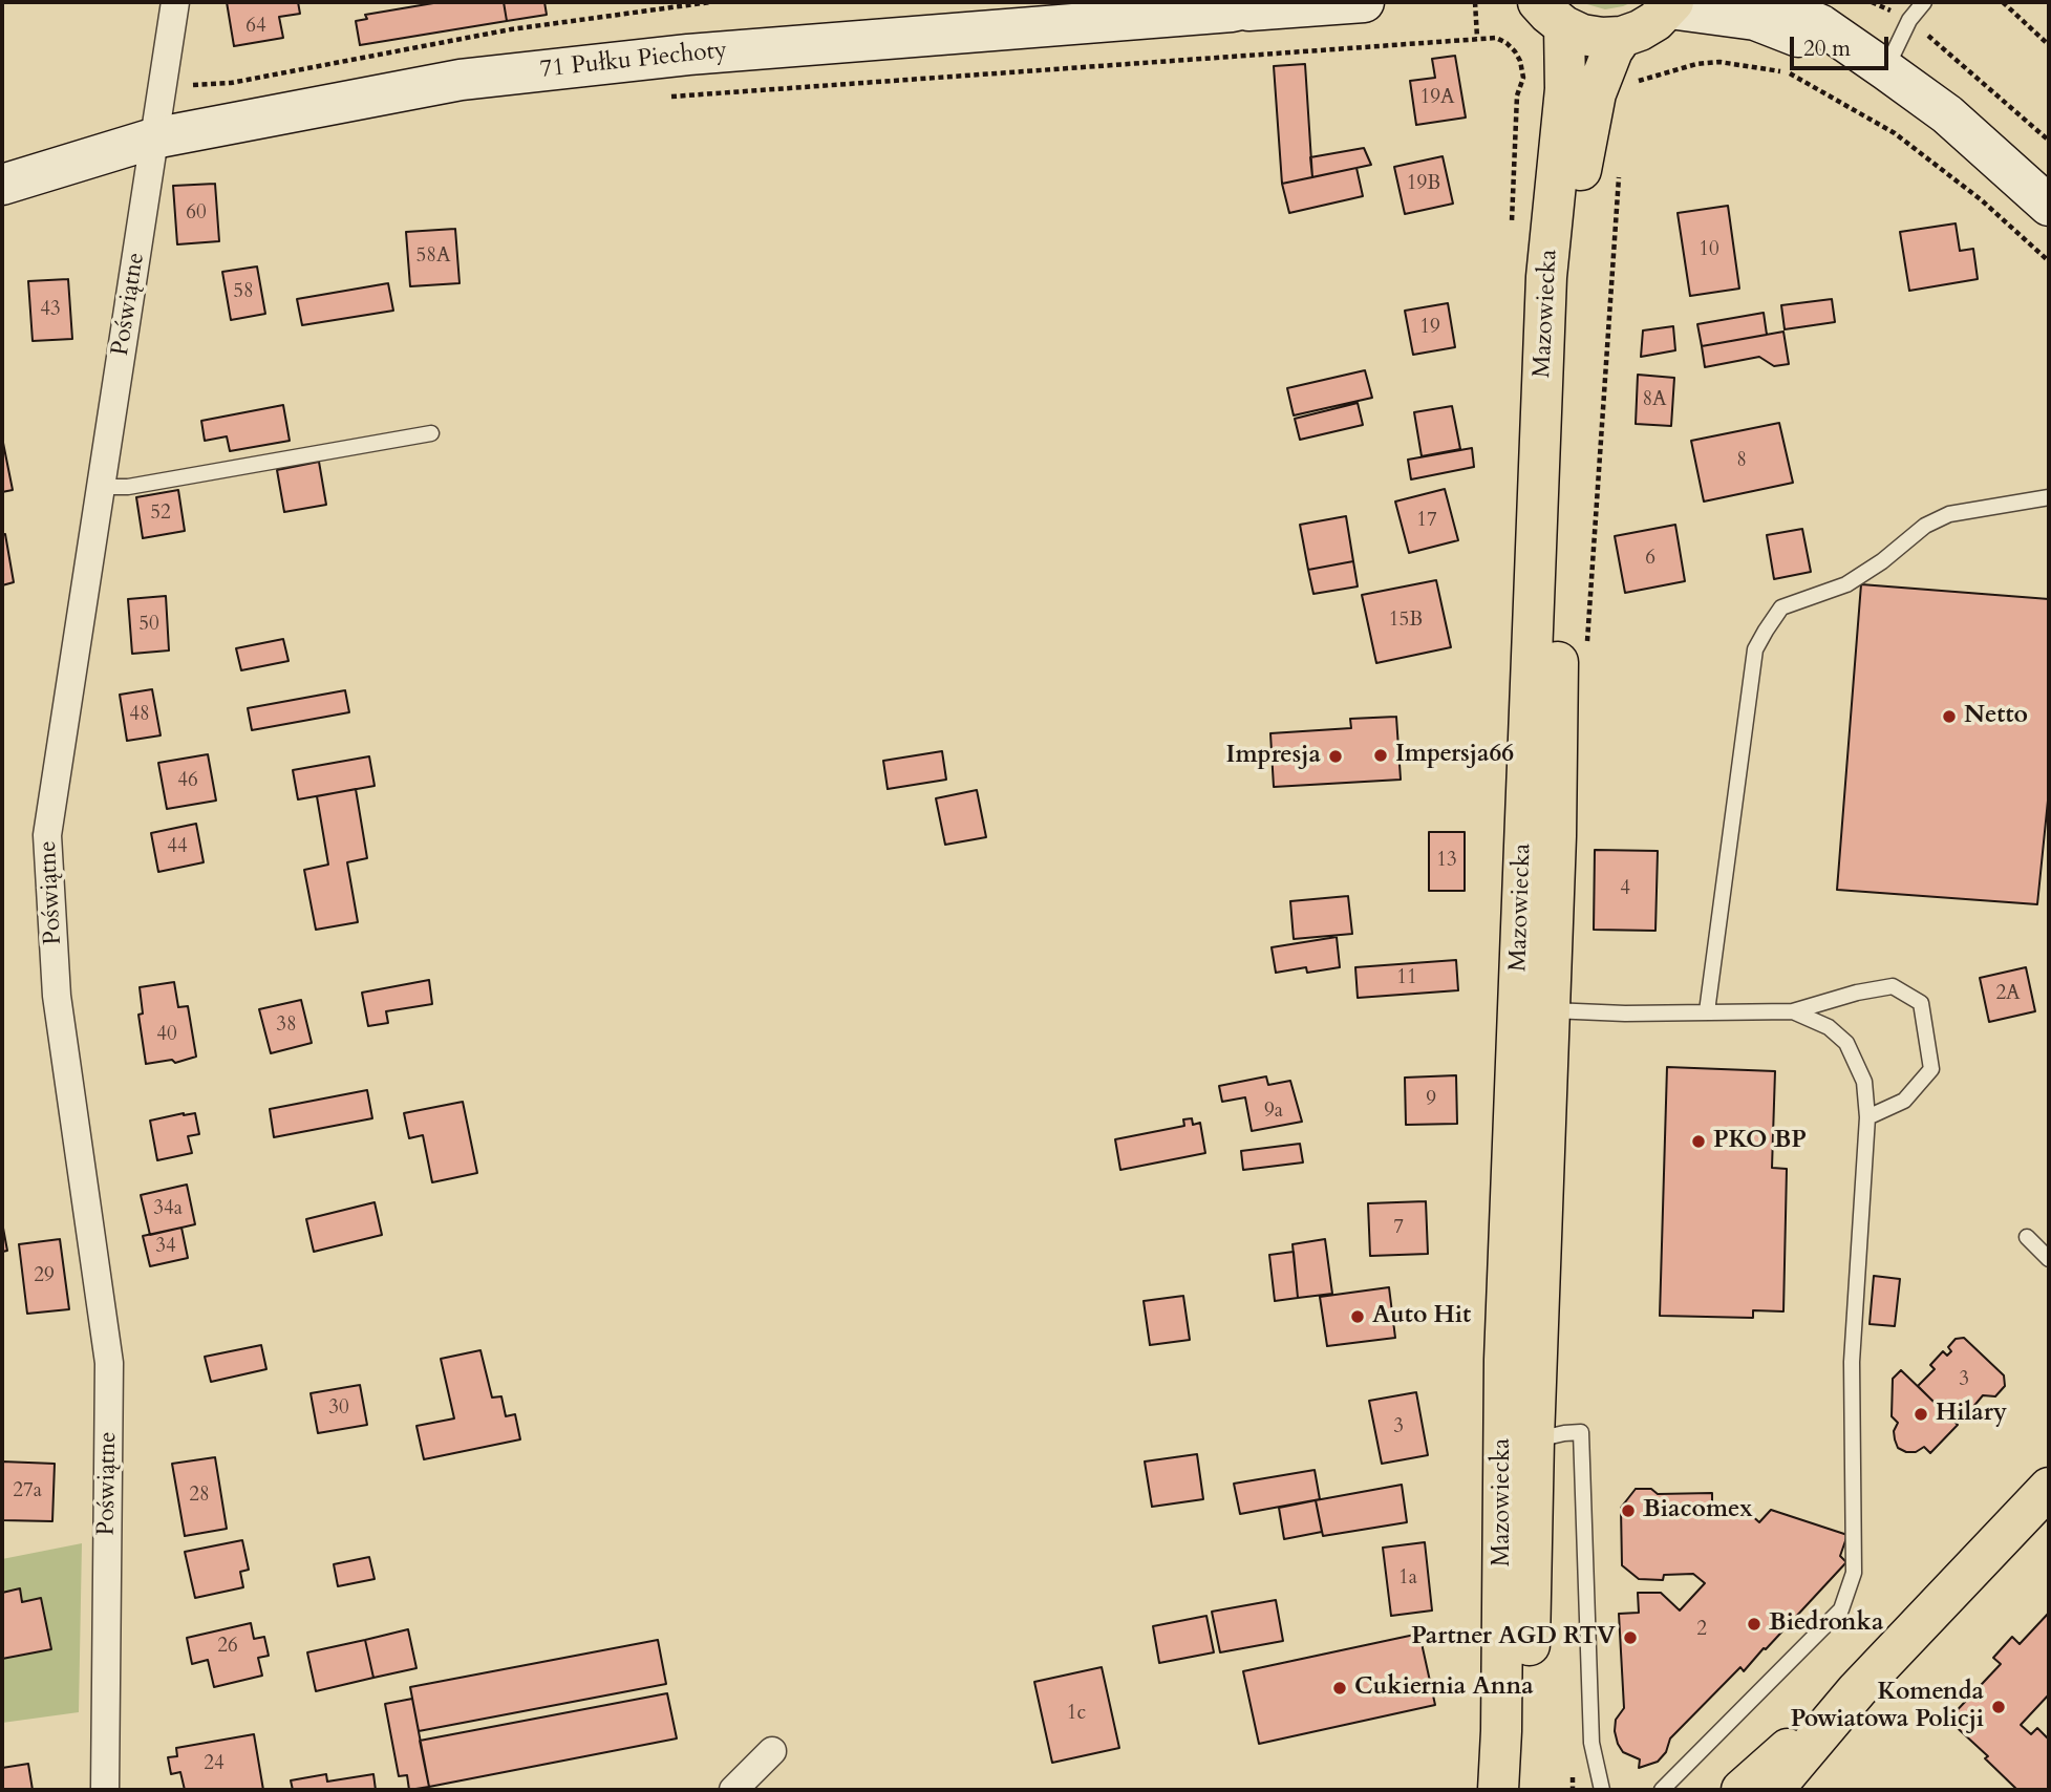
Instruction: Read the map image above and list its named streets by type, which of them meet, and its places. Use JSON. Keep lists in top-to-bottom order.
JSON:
{
  "streets": {
    "main road": ["Mazowiecka"],
    "street": ["71 Pułku Piechoty", "Poświątne"]
  },
  "crossings": [
    ["71 Pułku Piechoty", "Poświątne"]
  ],
  "places": [
    "Netto",
    "Impersja66",
    "Impresja",
    "PKO BP",
    "Auto Hit",
    "Hilary",
    "Biacomex",
    "Biedronka",
    "Partner AGD RTV",
    "Cukiernia Anna",
    "Komenda Powiatowa Policji"
  ],
  "house_numbers": [
    "64",
    "19A",
    "19B",
    "60",
    "10",
    "58A",
    "58",
    "43",
    "19",
    "8A",
    "8",
    "52",
    "17",
    "6",
    "15B",
    "50",
    "48",
    "46",
    "44",
    "13",
    "4",
    "11",
    "2A",
    "38",
    "40",
    "9",
    "9a",
    "34a",
    "7",
    "34",
    "29",
    "3",
    "30",
    "3",
    "27a",
    "28",
    "1a",
    "2",
    "26",
    "1c",
    "24"
  ],
  "scale_bar": "20 m"
}
